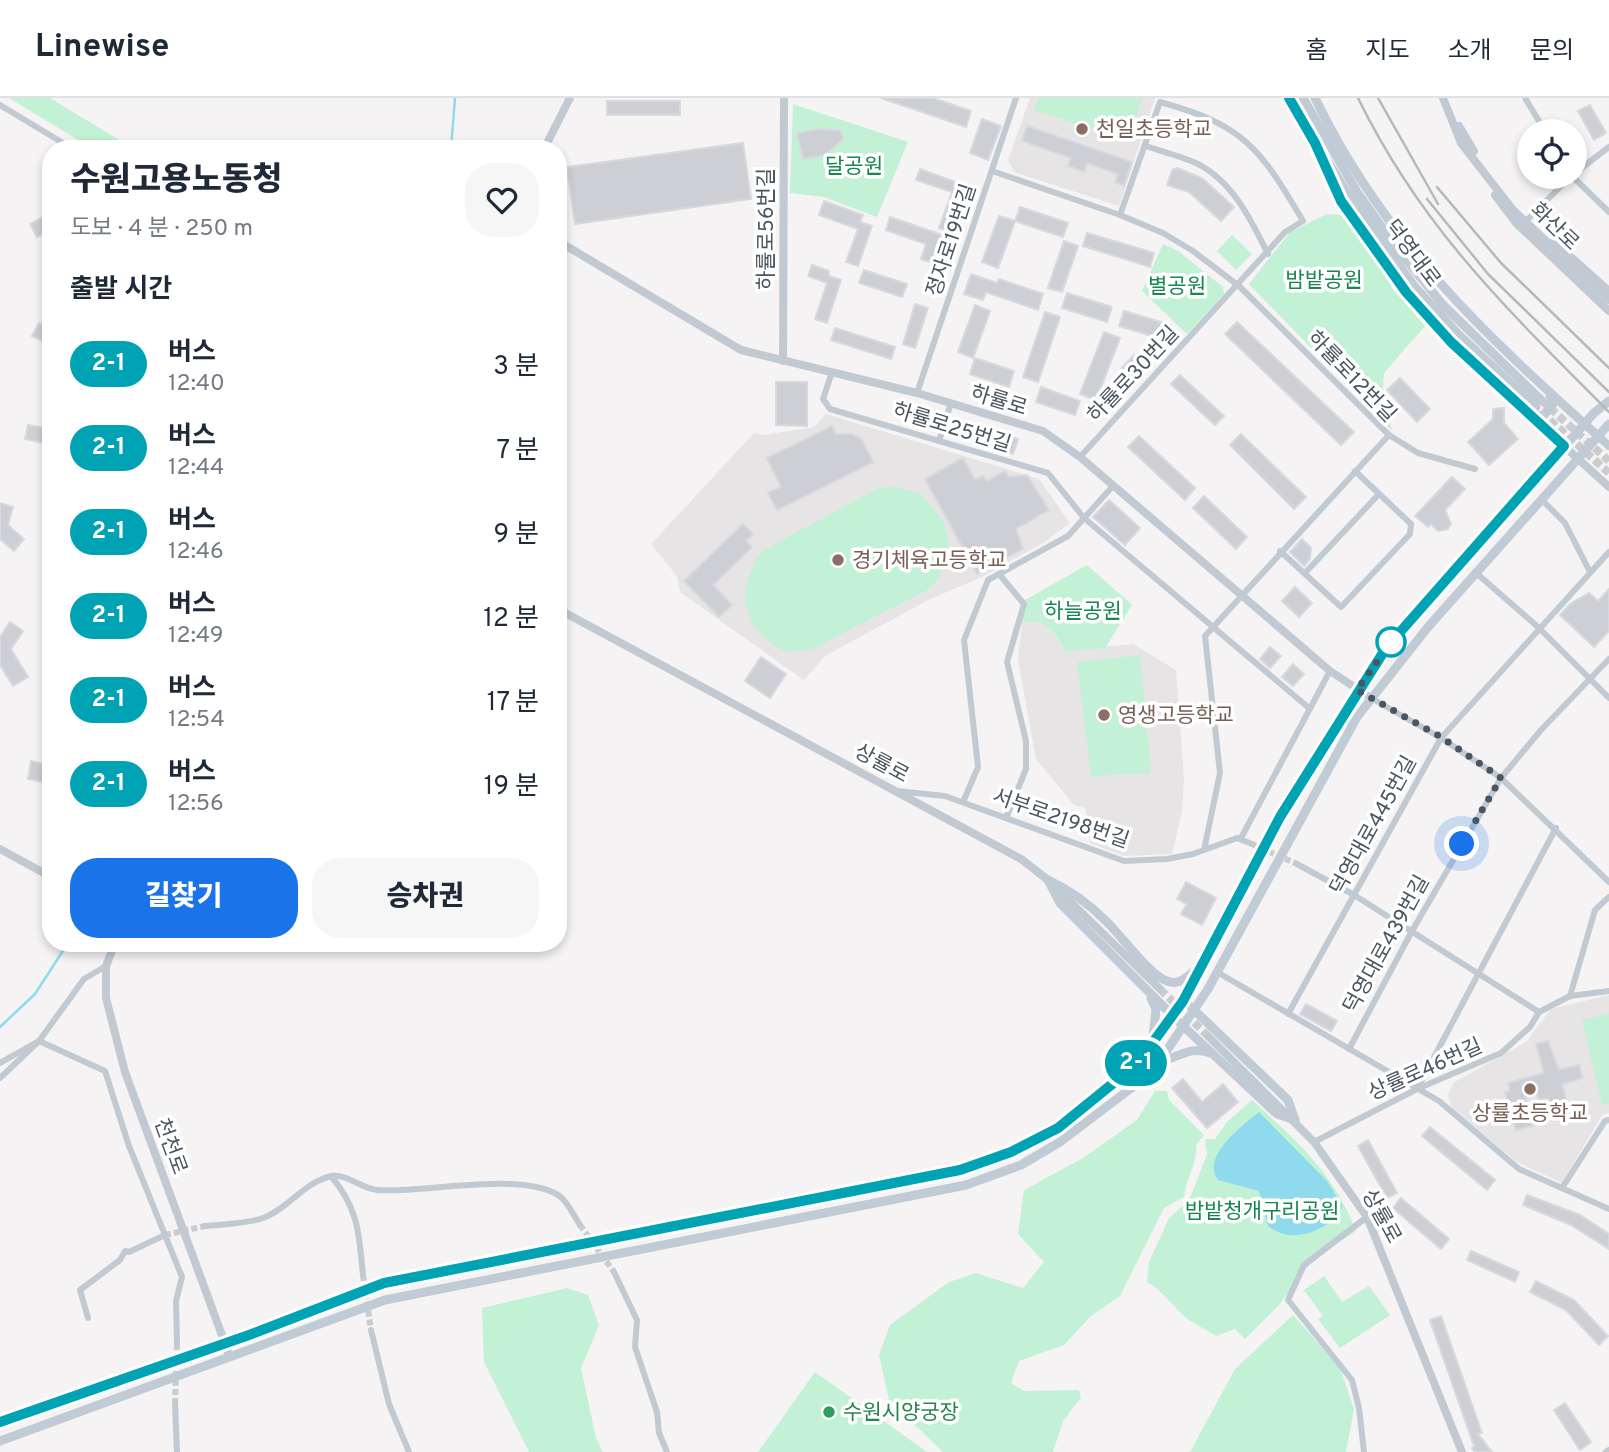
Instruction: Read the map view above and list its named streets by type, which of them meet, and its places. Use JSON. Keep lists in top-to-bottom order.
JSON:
{
  "streets": {
    "main road": ["덕영대로"],
    "street": [
      "화산로",
      "하률로56번길",
      "정자로19번길",
      "하률로30번길",
      "하률로12번길",
      "하률로",
      "하률로25번길",
      "상률로",
      "서부로2198번길",
      "덕영대로445번길",
      "덕영대로439번길",
      "상률로46번길",
      "천천로"
    ]
  },
  "crossings": [
    ["하률로56번길", "하률로"],
    ["정자로19번길", "하률로12번길"],
    ["정자로19번길", "하률로"],
    ["하률로30번길", "하률로12번길"],
    ["하률로30번길", "하률로"],
    ["하률로12번길", "하률로"],
    ["하률로12번길", "하률로25번길"],
    ["하률로", "하률로25번길"],
    ["상률로", "서부로2198번길"],
    ["상률로", "상률로46번길"]
  ],
  "parks": [
    "달공원",
    "밤밭공원",
    "별공원",
    "하늘공원",
    "밤밭청개구리공원"
  ],
  "places": [
    "천일초등학교",
    "경기체육고등학교",
    "영생고등학교",
    "상률초등학교",
    "수원시양궁장"
  ],
  "lines": ["bus line 2-1"],
  "page": {
    "header": "Linewise",
    "nav": [
      "홈",
      "지도",
      "소개",
      "문의"
    ],
    "on_map": "2-1",
    "heading": [
      ["수원고용노동청", "도보 · 4 분 · 250 m"],
      "출발 시간"
    ],
    "list": [
      {
        "mark": "2-1",
        "name": "버스",
        "note": "12:40",
        "value": "3 분"
      },
      {
        "mark": "2-1",
        "name": "버스",
        "note": "12:44",
        "value": "7 분"
      },
      {
        "mark": "2-1",
        "name": "버스",
        "note": "12:46",
        "value": "9 분"
      },
      {
        "mark": "2-1",
        "name": "버스",
        "note": "12:49",
        "value": "12 분"
      },
      {
        "mark": "2-1",
        "name": "버스",
        "note": "12:54",
        "value": "17 분"
      },
      {
        "mark": "2-1",
        "name": "버스",
        "note": "12:56",
        "value": "19 분"
      }
    ],
    "buttons": ["길찾기", "승차권"]
  }
}
